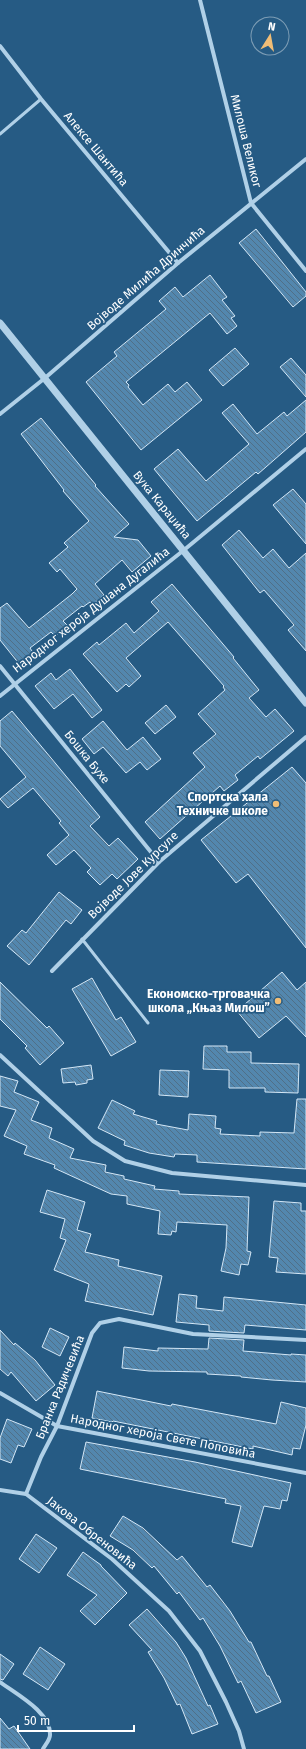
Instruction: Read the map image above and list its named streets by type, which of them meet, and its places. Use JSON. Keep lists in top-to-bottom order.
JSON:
{
  "streets": {
    "street": [
      "Милоша Великог",
      "Алексе Шантића",
      "Војводе Милића Дринчића",
      "Вука Караџића",
      "Народног хероја Душана Дугалића",
      "Бошка Бухе",
      "Војводе Јове Курсуле",
      "Бранка Радичевића",
      "Народног хероја Свете Поповића",
      "Јакова Обреновића"
    ]
  },
  "crossings": [
    ["Милоша Великог", "Војводе Милића Дринчића"],
    ["Алексе Шантића", "Војводе Милића Дринчића"],
    ["Војводе Милића Дринчића", "Вука Караџића"],
    ["Вука Караџића", "Народног хероја Душана Дугалића"],
    ["Народног хероја Душана Дугалића", "Бошка Бухе"],
    ["Бошка Бухе", "Војводе Јове Курсуле"],
    ["Бранка Радичевића", "Народног хероја Свете Поповића"],
    ["Бранка Радичевића", "Јакова Обреновића"]
  ],
  "places": ["Спортска хала Техничке школе", "Економско-трговачка школа „Књаз Милош”"],
  "scale_bar": "50 m",
  "north": "top"
}
